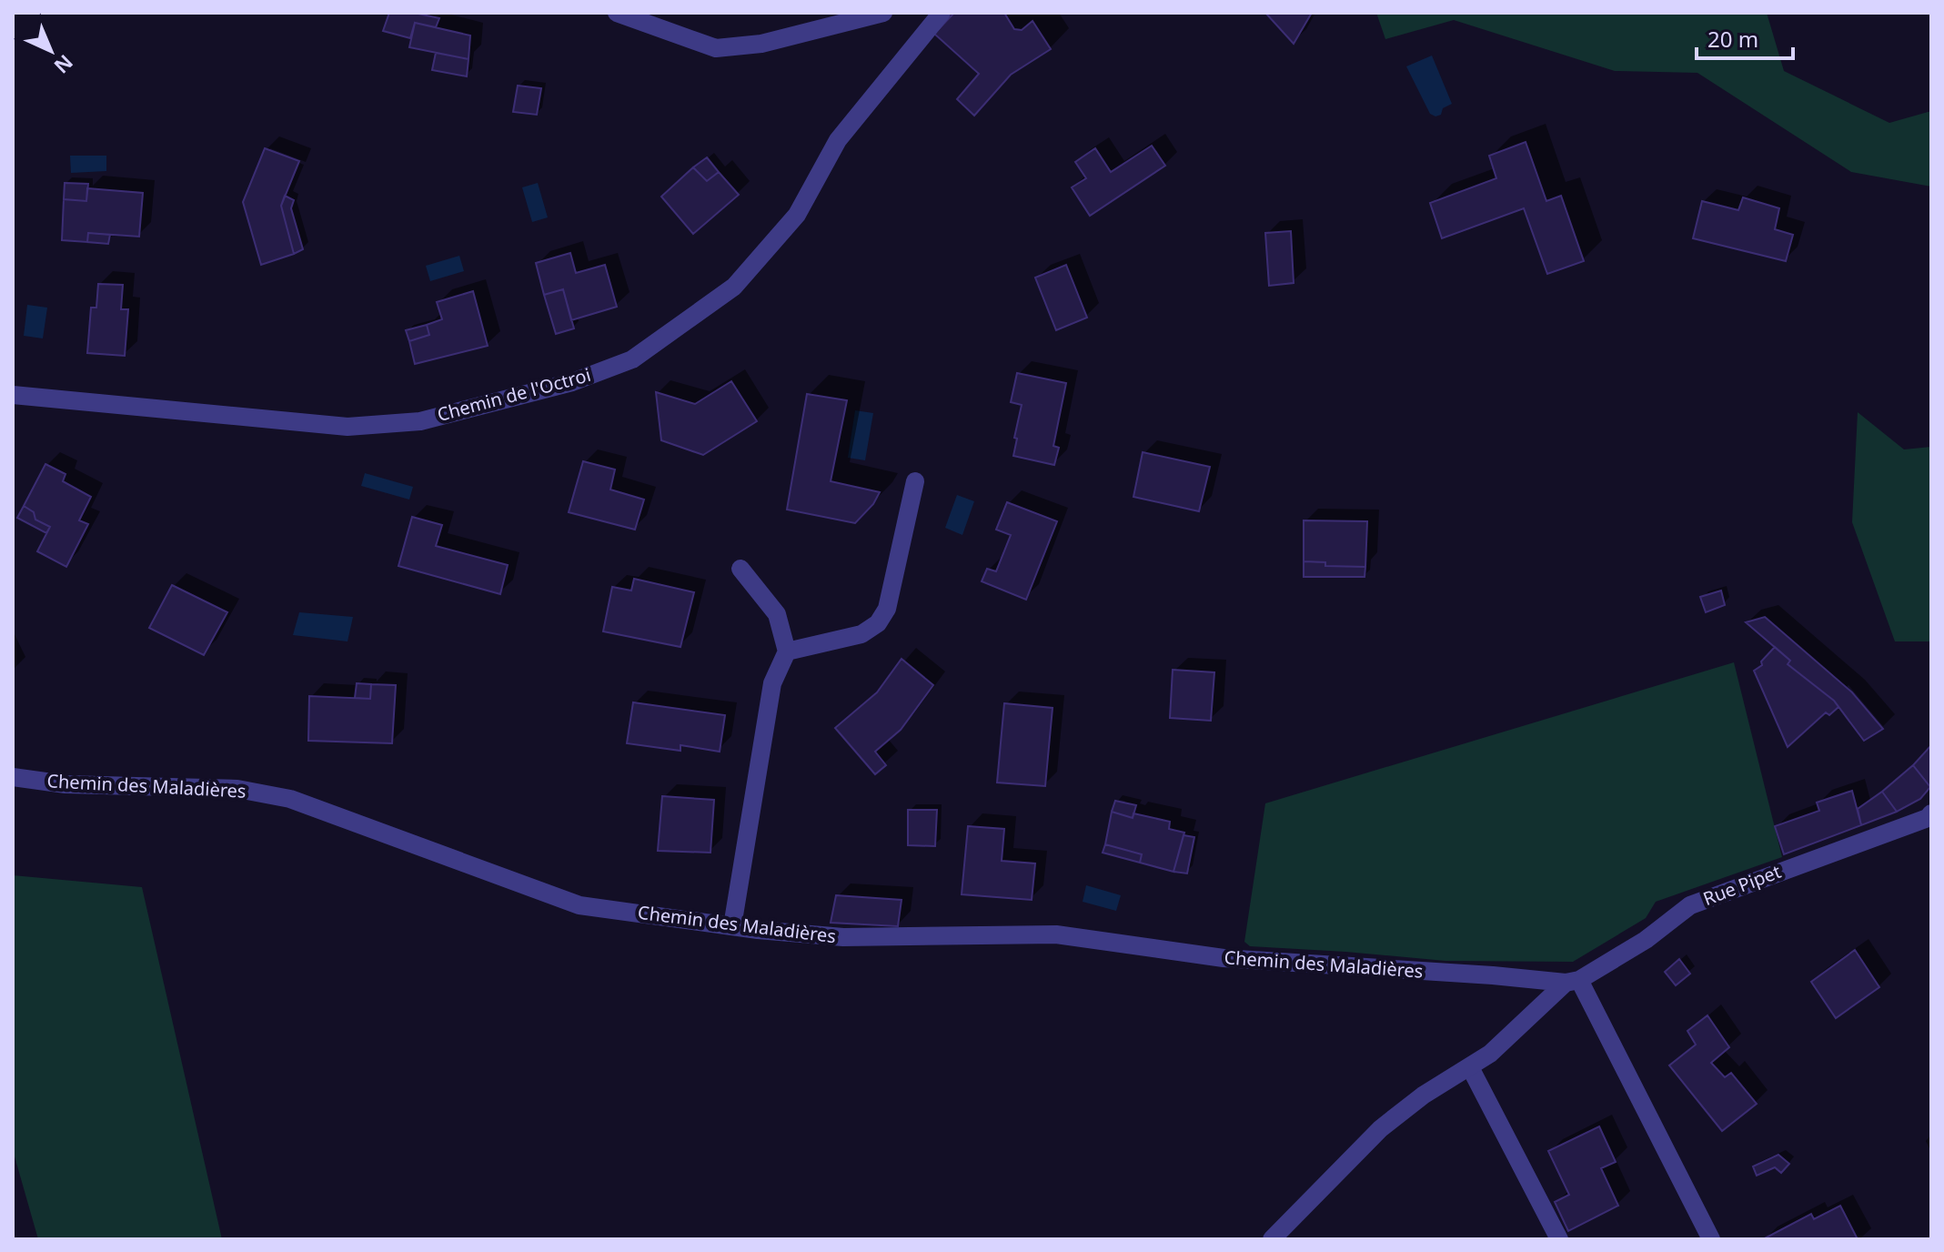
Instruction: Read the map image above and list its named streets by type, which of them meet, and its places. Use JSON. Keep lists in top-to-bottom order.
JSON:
{
  "streets": {
    "street": ["Chemin de l'Octroi", "Chemin des Maladières", "Rue Pipet"]
  },
  "crossings": [
    ["Chemin des Maladières", "Rue Pipet"]
  ],
  "scale_bar": "20 m",
  "north": "bottom right"
}
